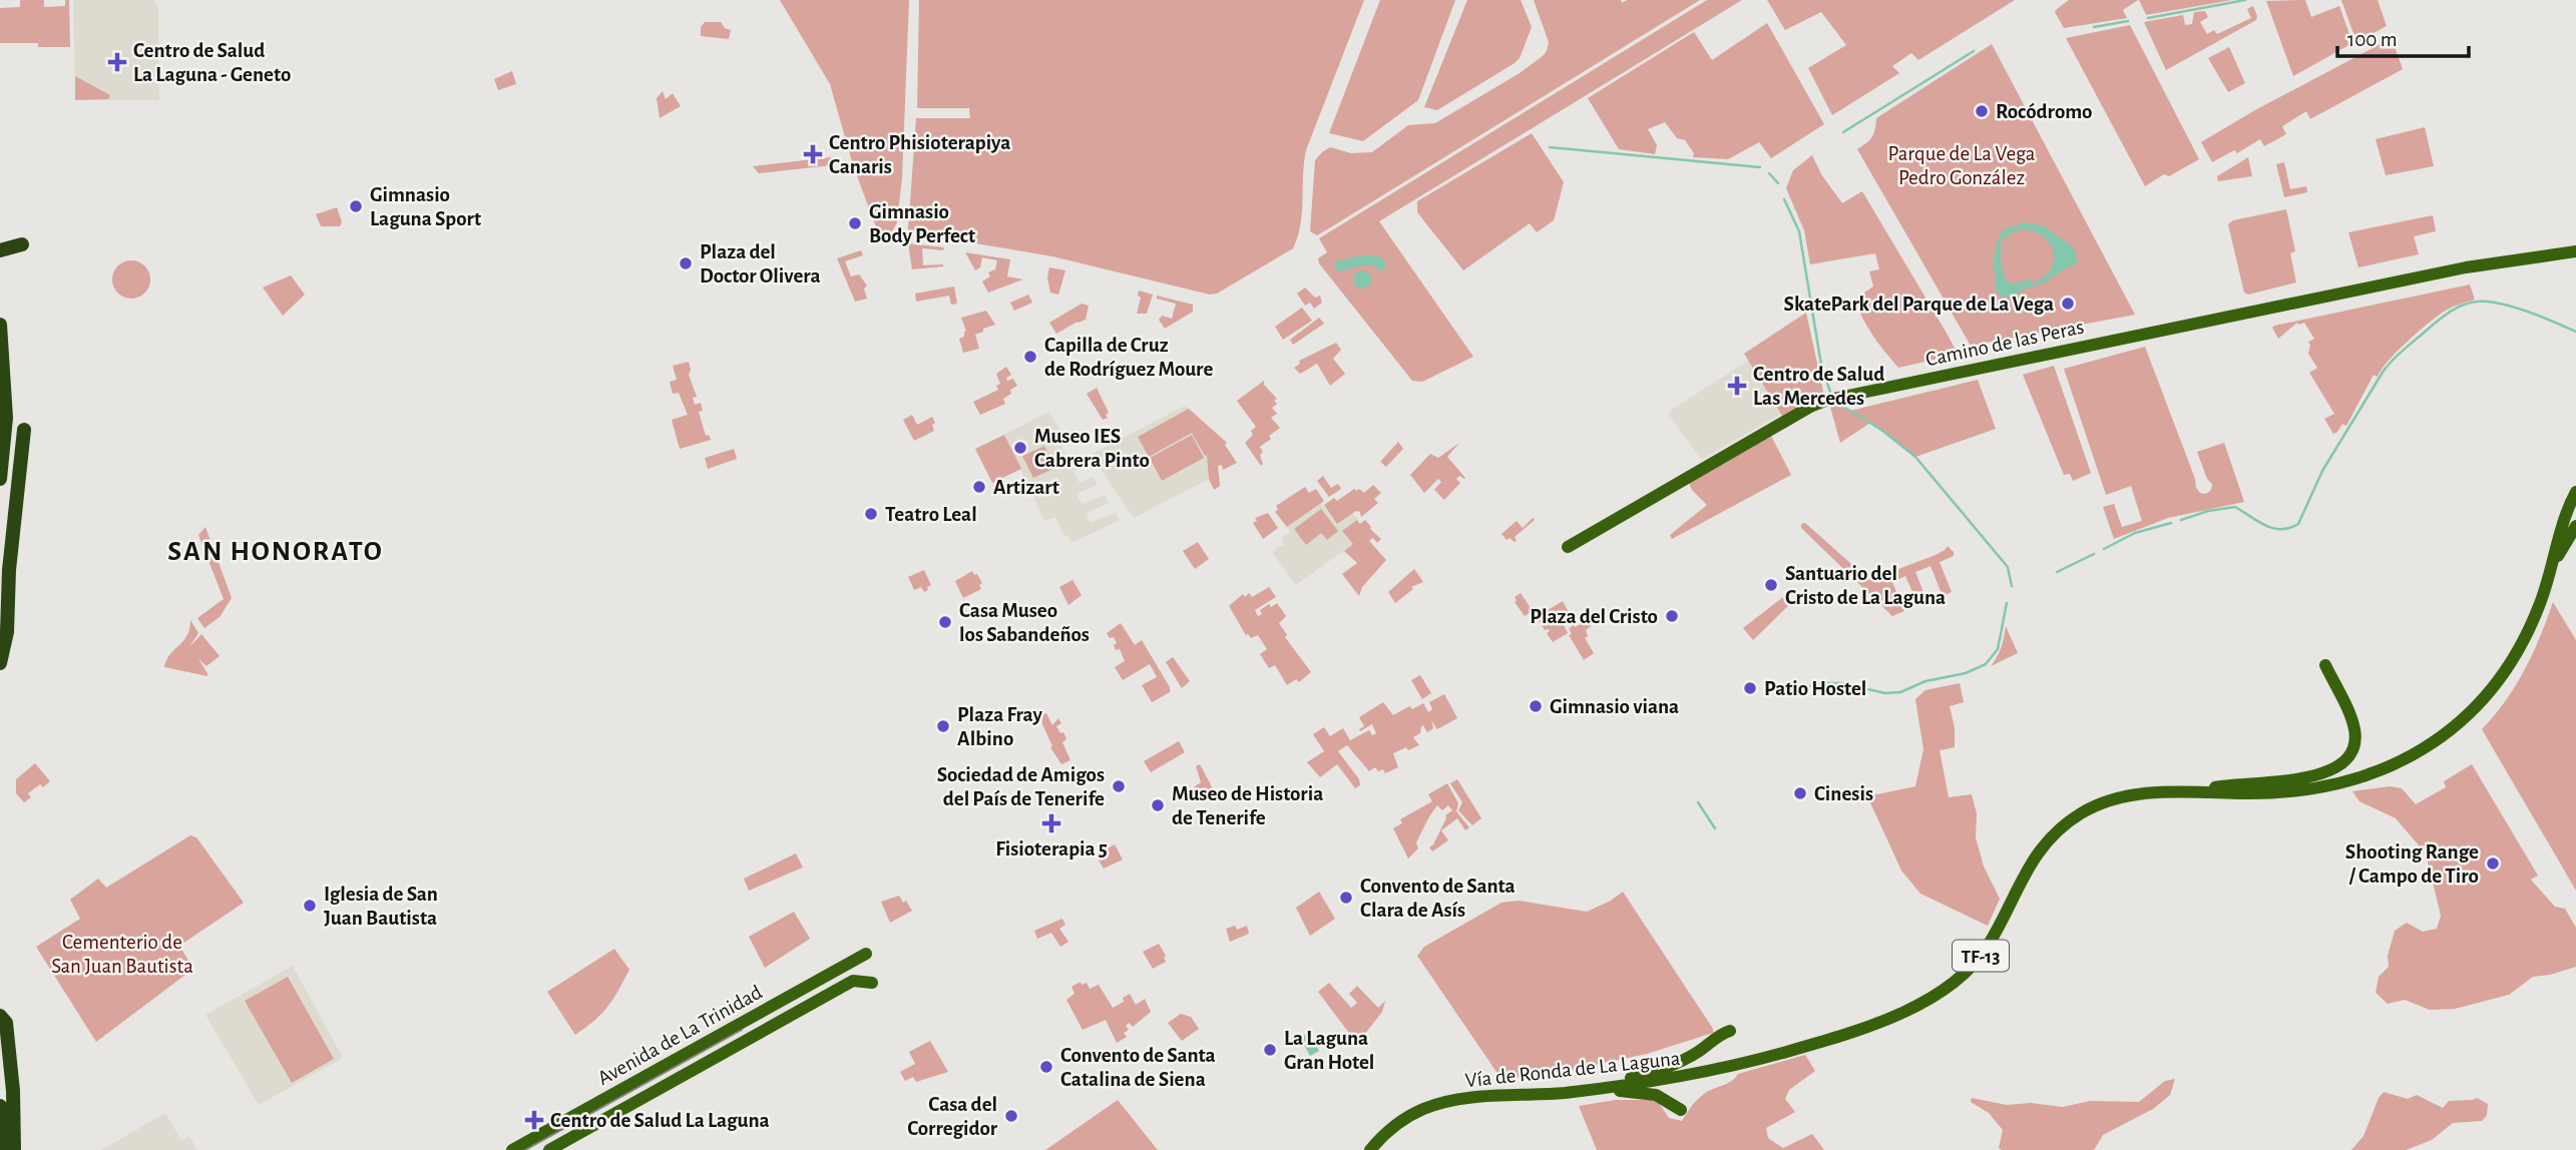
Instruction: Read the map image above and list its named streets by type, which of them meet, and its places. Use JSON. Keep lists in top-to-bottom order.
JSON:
{
  "streets": {
    "main road": [
      "Camino de las Peras",
      "TF-13",
      "Avenida de La Trinidad",
      "Vía de Ronda de La Laguna"
    ]
  },
  "districts": ["SAN HONORATO"],
  "parks": ["Parque de La Vega Pedro González", "Cementerio de San Juan Bautista"],
  "places": {
    "health": [
      "Centro de Salud La Laguna - Geneto",
      "Centro Phisioterapiya Canaris",
      "Centro de Salud Las Mercedes",
      "Fisioterapia 5",
      "Centro de Salud La Laguna"
    ],
    "other": [
      "Rocódromo",
      "Gimnasio Laguna Sport",
      "Gimnasio Body Perfect",
      "Plaza del Doctor Olivera",
      "SkatePark del Parque de La Vega",
      "Capilla de Cruz de Rodríguez Moure",
      "Museo IES Cabrera Pinto",
      "Artizart",
      "Teatro Leal",
      "Santuario del Cristo de La Laguna",
      "Plaza del Cristo",
      "Casa Museo los Sabandeños",
      "Patio Hostel",
      "Gimnasio viana",
      "Plaza Fray Albino",
      "Sociedad de Amigos del País de Tenerife",
      "Cinesis",
      "Museo de Historia de Tenerife",
      "Shooting Range / Campo de Tiro",
      "Convento de Santa Clara de Asís",
      "Iglesia de San Juan Bautista",
      "La Laguna Gran Hotel",
      "Convento de Santa Catalina de Siena",
      "Casa del Corregidor"
    ]
  },
  "scale_bar": "100 m"
}
